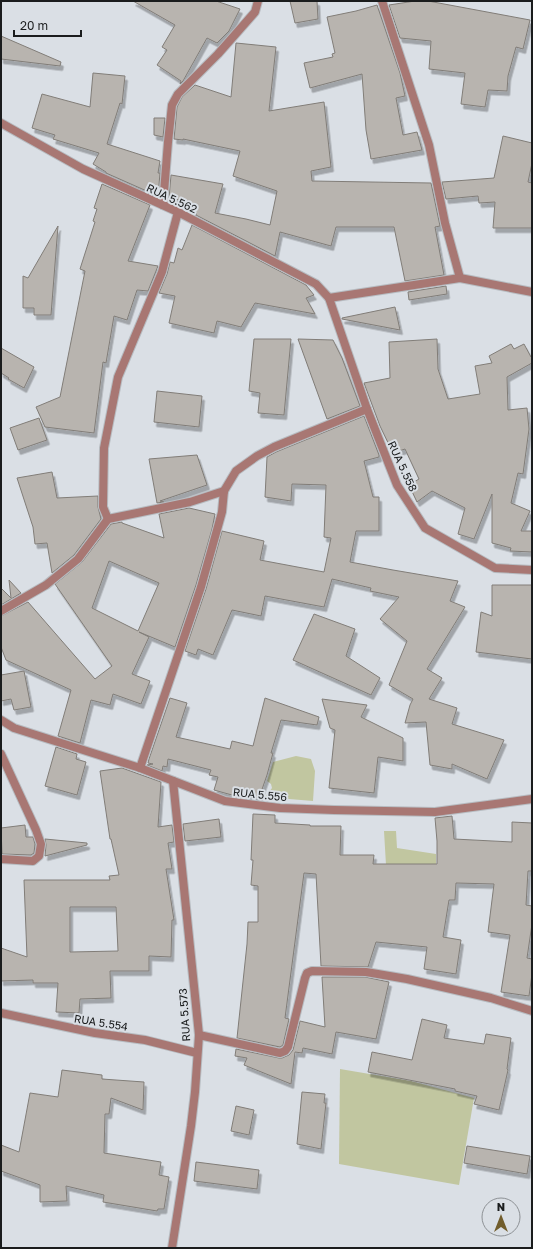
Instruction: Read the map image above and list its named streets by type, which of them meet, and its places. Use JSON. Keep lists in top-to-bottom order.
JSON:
{
  "streets": {
    "street": [
      "RUA 5.562",
      "RUA 5.558",
      "RUA 5.556",
      "RUA 5.573",
      "RUA 5.554"
    ]
  },
  "crossings": [
    ["RUA 5.562", "RUA 5.558"],
    ["RUA 5.556", "RUA 5.573"],
    ["RUA 5.573", "RUA 5.554"]
  ],
  "scale_bar": "20 m",
  "north": "top"
}
